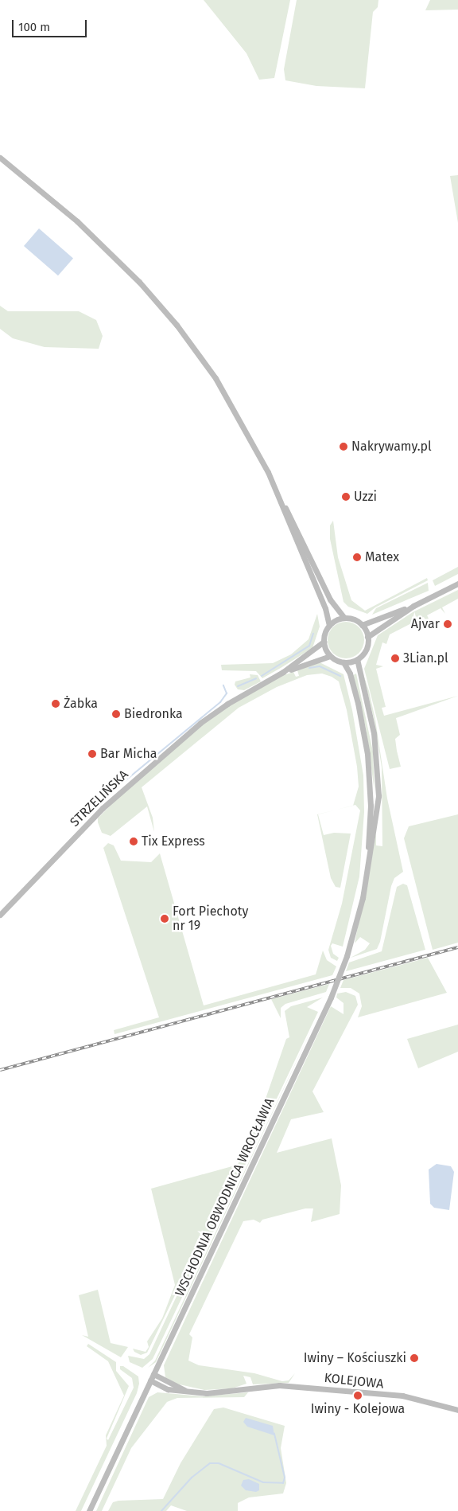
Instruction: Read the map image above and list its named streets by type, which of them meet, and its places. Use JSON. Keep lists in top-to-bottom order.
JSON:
{
  "streets": {
    "main road": ["STRZELIŃSKA", "WSCHODNIA OBWODNICA WROCŁAWIA", "KOLEJOWA"]
  },
  "crossings": [
    ["STRZELIŃSKA", "WSCHODNIA OBWODNICA WROCŁAWIA"],
    ["WSCHODNIA OBWODNICA WROCŁAWIA", "KOLEJOWA"]
  ],
  "places": [
    "Nakrywamy.pl",
    "Uzzi",
    "Matex",
    "Ajvar",
    "3Lian.pl",
    "Żabka",
    "Biedronka",
    "Bar Micha",
    "Tix Express",
    "Fort Piechoty nr 19",
    "Iwiny – Kościuszki",
    "Iwiny - Kolejowa"
  ],
  "scale_bar": "100 m"
}
